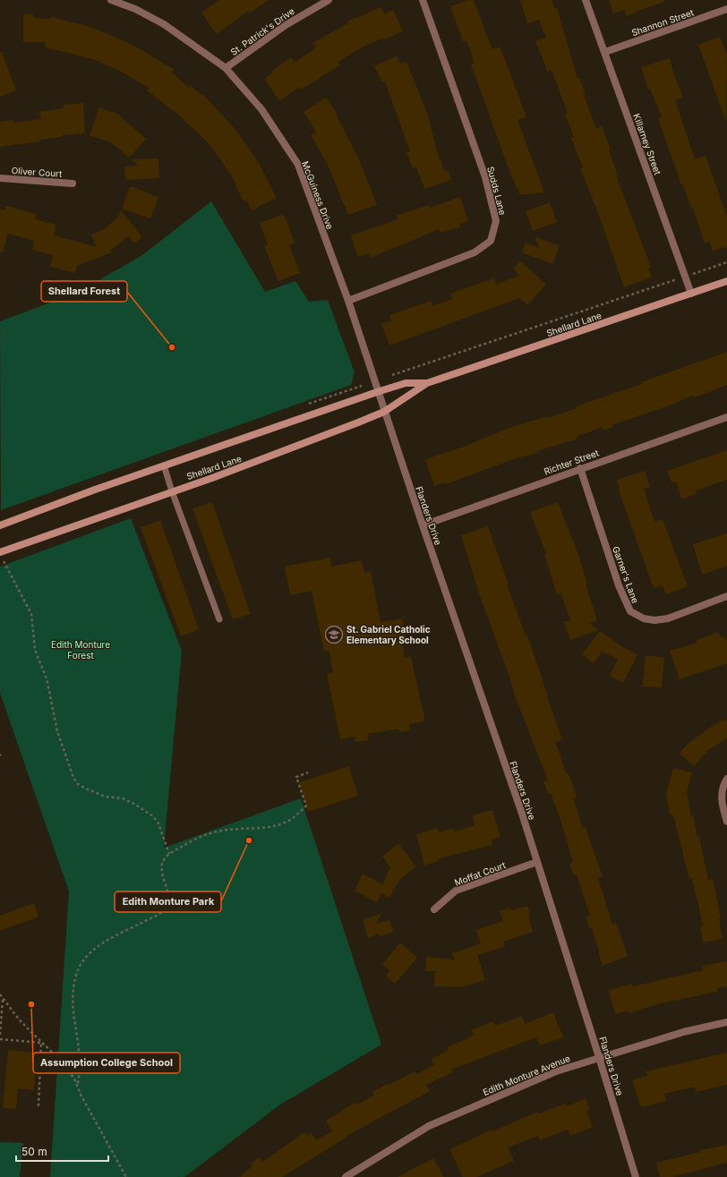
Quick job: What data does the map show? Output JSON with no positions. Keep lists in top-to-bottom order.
{
  "streets": {
    "main road": ["Shellard Lane"],
    "street": [
      "Shannon Street",
      "St. Patrick's Drive",
      "Killarney Street",
      "Oliver Court",
      "Sudds Lane",
      "McGuiness Drive",
      "Richter Street",
      "Flanders Drive",
      "Garner's Lane",
      "Moffat Court",
      "Edith Monture Avenue"
    ]
  },
  "crossings": [
    ["Shannon Street", "Killarney Street"],
    ["St. Patrick's Drive", "McGuiness Drive"],
    ["Killarney Street", "Shellard Lane"],
    ["Sudds Lane", "McGuiness Drive"],
    ["McGuiness Drive", "Shellard Lane"],
    ["McGuiness Drive", "Flanders Drive"],
    ["Shellard Lane", "Flanders Drive"],
    ["Richter Street", "Flanders Drive"],
    ["Richter Street", "Garner's Lane"],
    ["Flanders Drive", "Moffat Court"],
    ["Flanders Drive", "Edith Monture Avenue"]
  ],
  "parks": ["Edith Monture Forest"],
  "places": {
    "other": ["Shellard Forest", "Edith Monture Park", "Assumption College School"],
    "school or university": ["St. Gabriel Catholic Elementary School"]
  },
  "scale_bar": "50 m"
}
